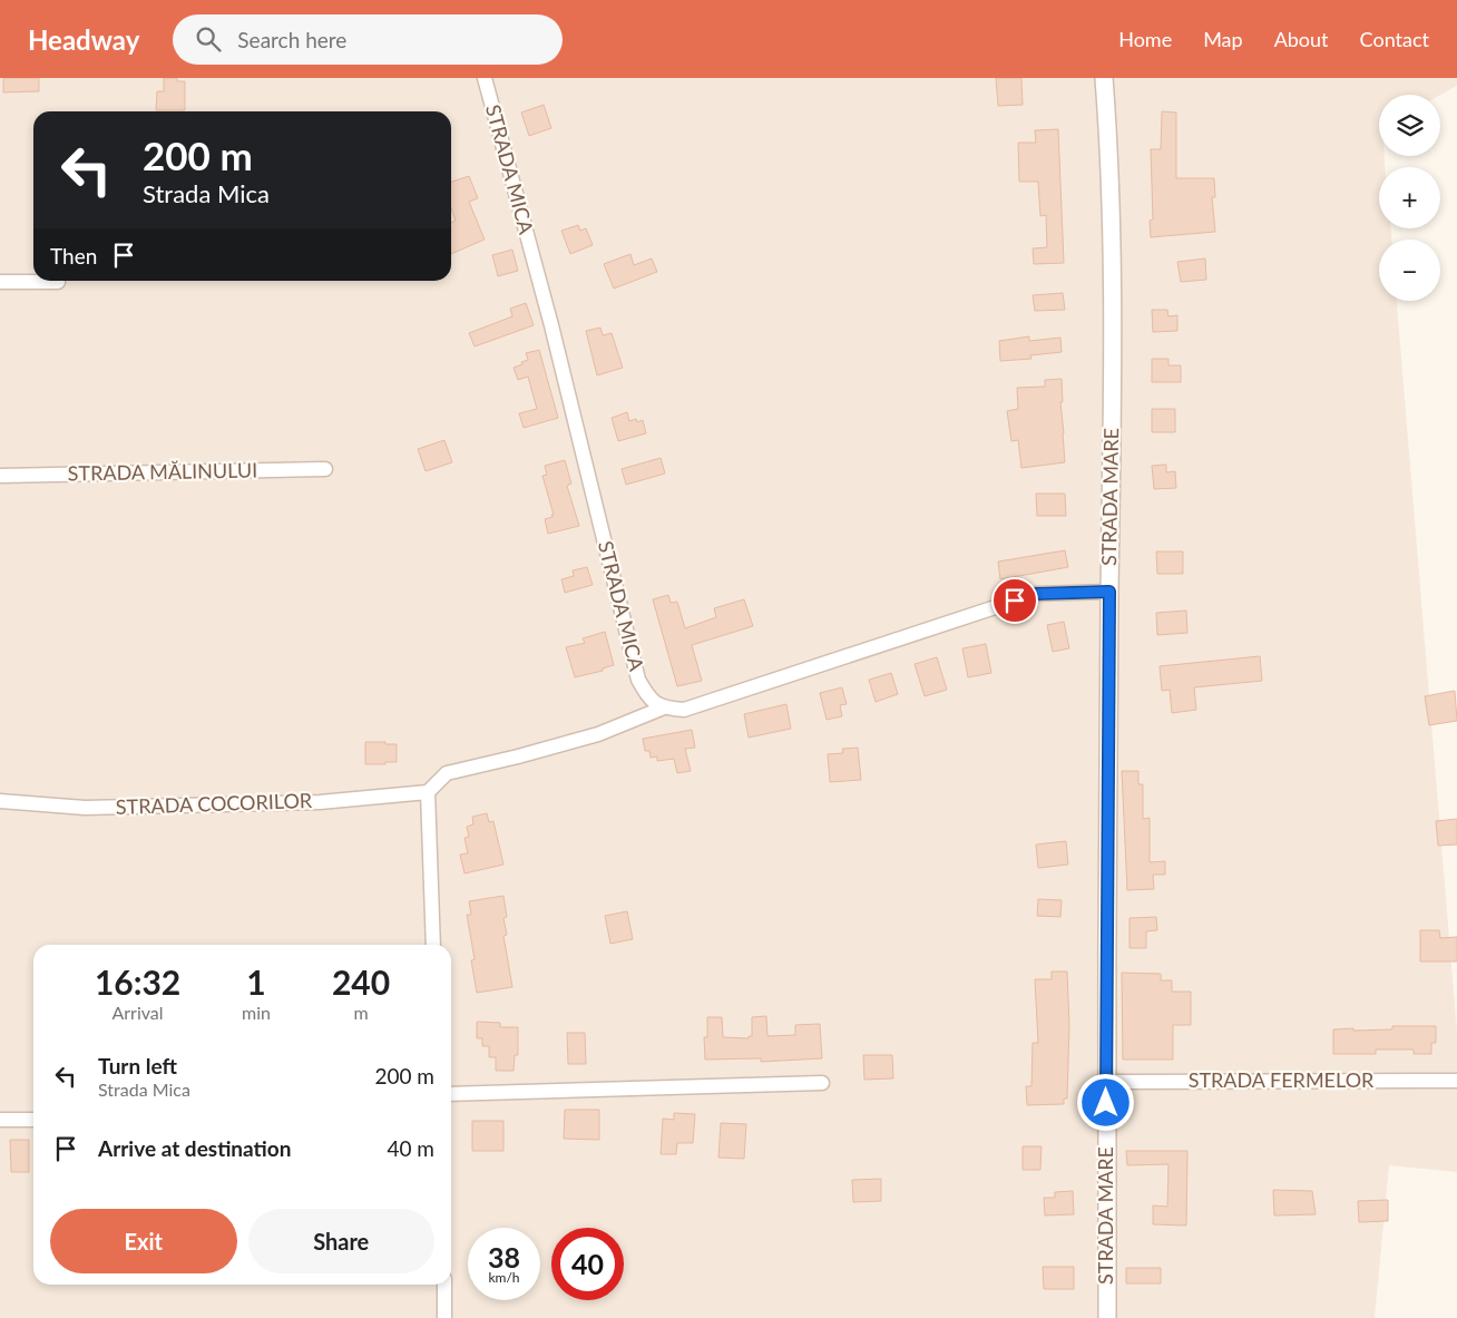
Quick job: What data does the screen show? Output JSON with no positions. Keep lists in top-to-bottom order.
{
  "streets": {
    "street": [
      "STRADA MICA",
      "STRADA MĂLINULUI",
      "STRADA MARE",
      "STRADA COCORILOR",
      "STRADA FERMELOR"
    ]
  },
  "crossings": [
    ["STRADA MARE", "STRADA FERMELOR"]
  ],
  "page": {
    "header": "Headway",
    "search": "Search here",
    "nav": [
      "Home",
      "Map",
      "About",
      "Contact"
    ],
    "map_buttons": ["+", "−"],
    "turn": ["200 m", "Strada Mica"],
    "then": "Then",
    "eta": [
      "16:32",
      "Arrival",
      "1",
      "min",
      "240",
      "m"
    ],
    "list": [
      {
        "name": "Turn left",
        "note": "Strada Mica",
        "value": "200 m"
      },
      {
        "name": "Arrive at destination",
        "value": "40 m"
      }
    ],
    "buttons": ["Exit", "Share"],
    "speed": "38 km/h",
    "limit": "40"
  }
}
